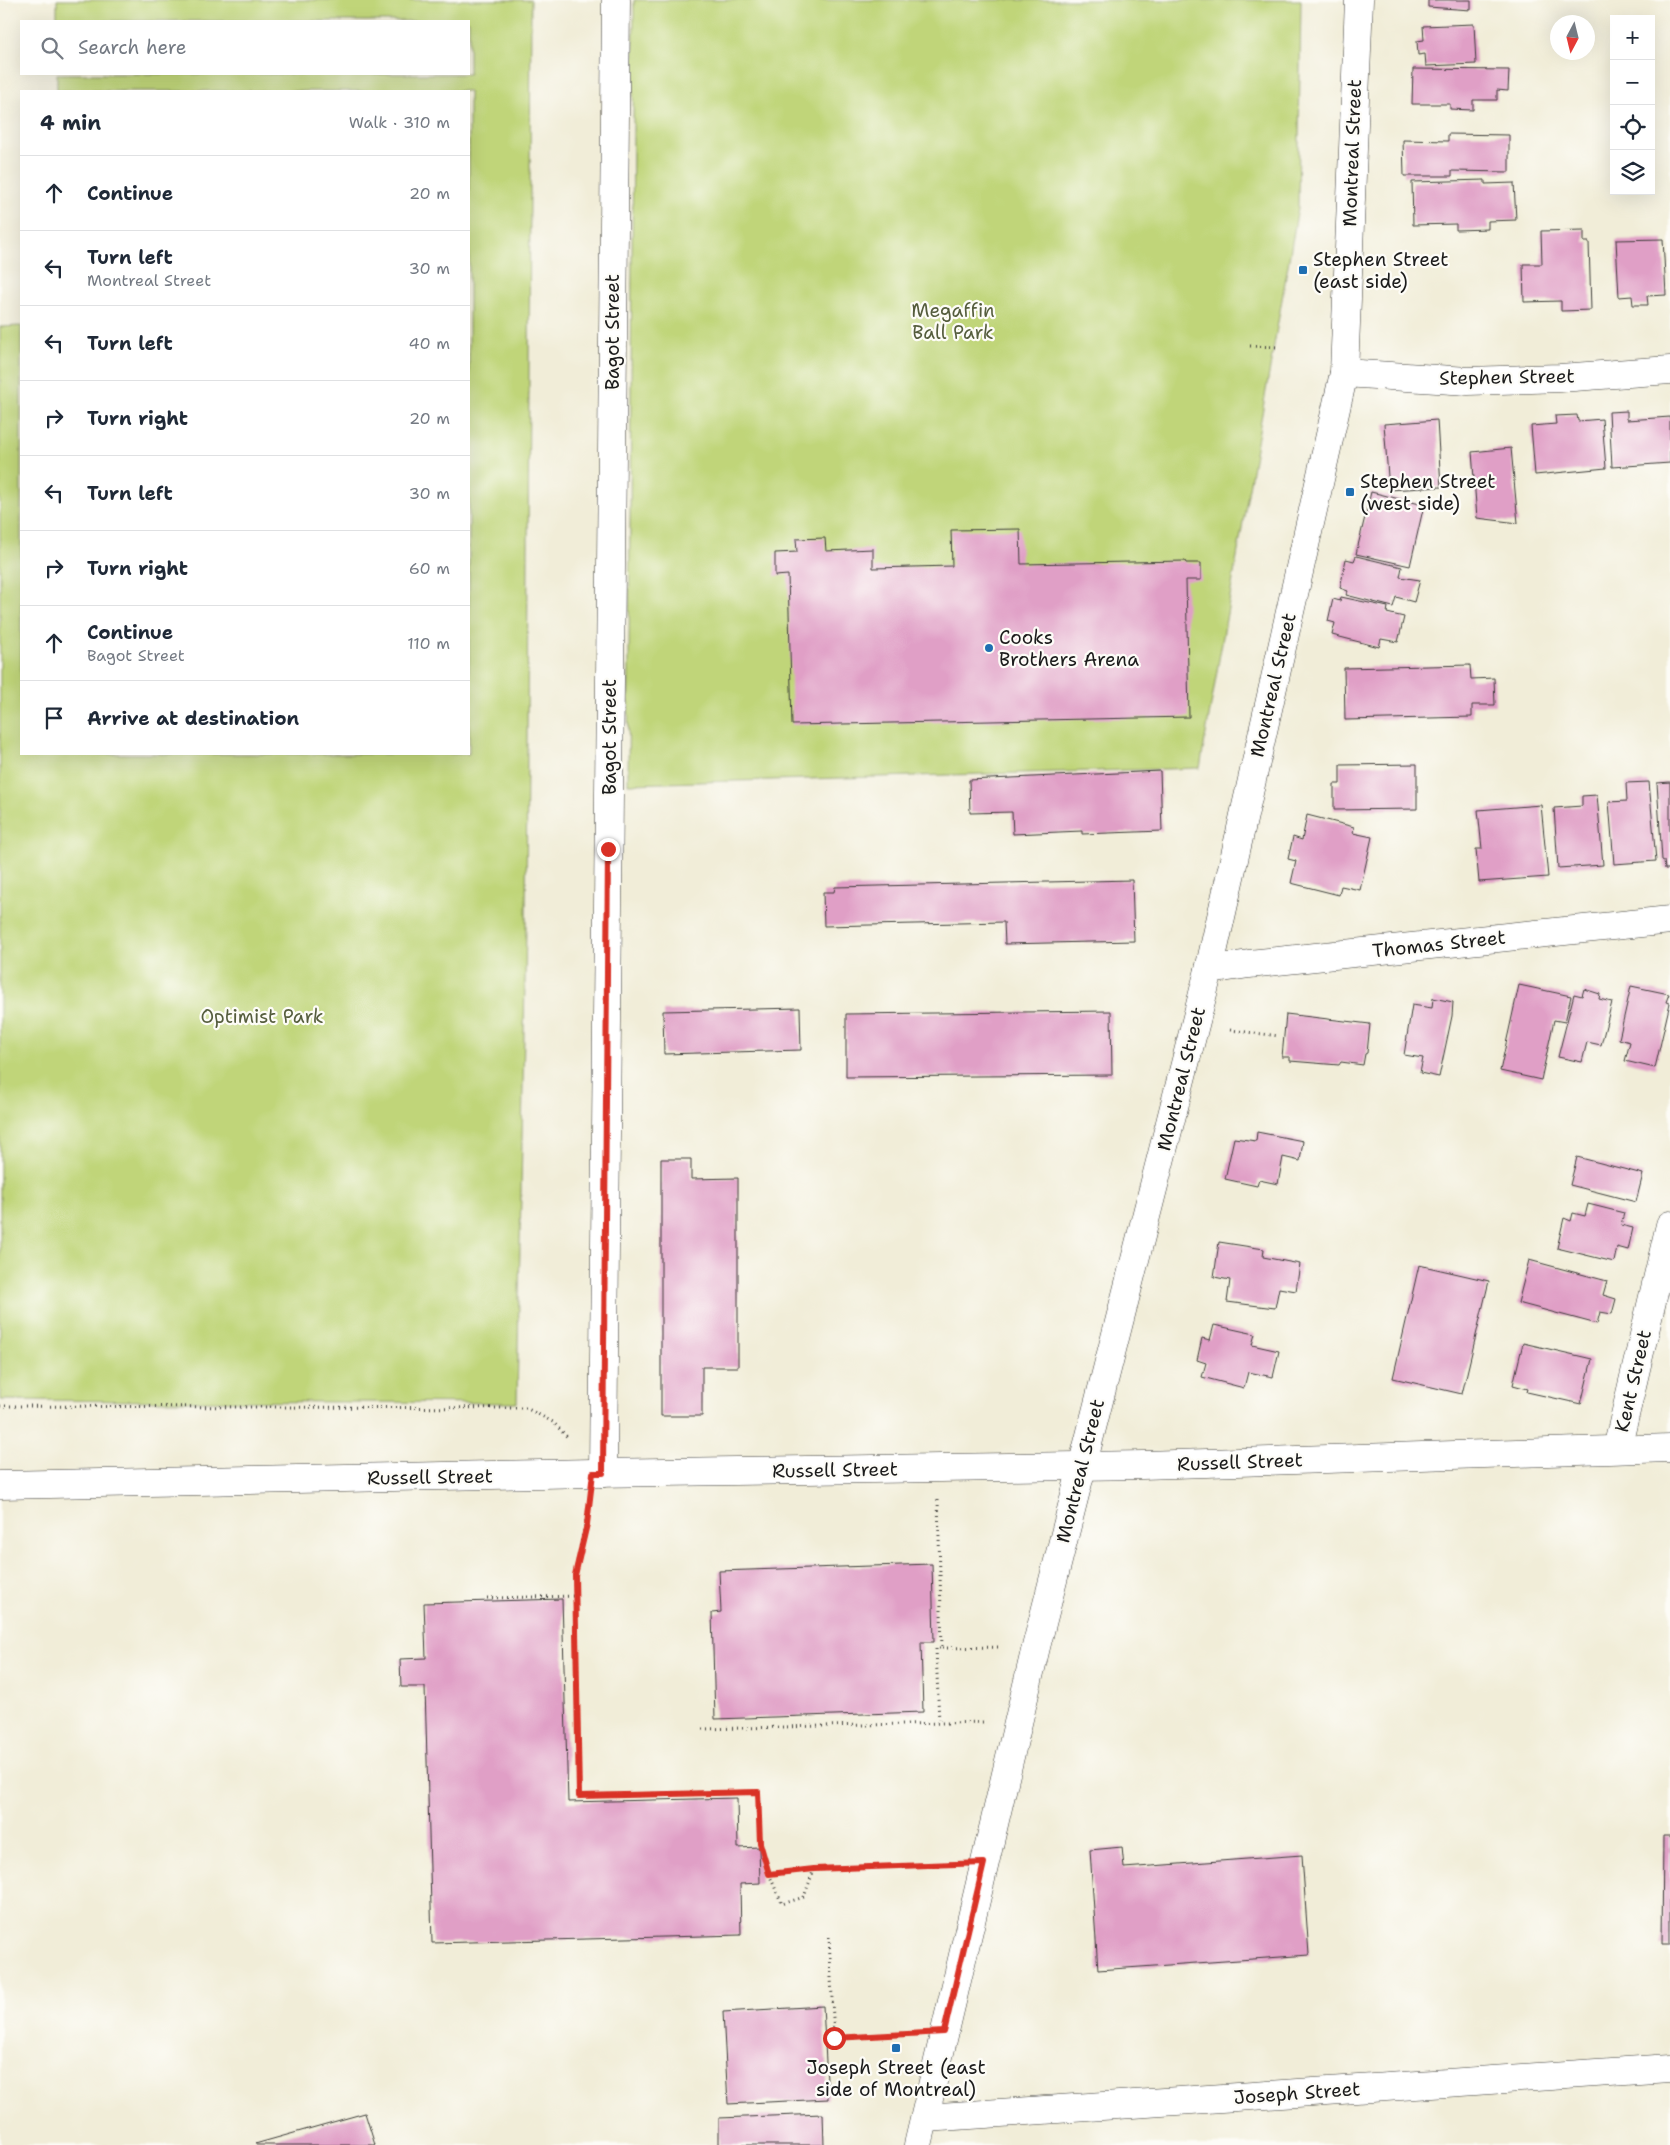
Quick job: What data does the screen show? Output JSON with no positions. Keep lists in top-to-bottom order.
{
  "streets": {
    "street": [
      "Montreal Street",
      "Bagot Street",
      "Stephen Street",
      "Thomas Street",
      "Kent Street",
      "Russell Street",
      "Joseph Street"
    ]
  },
  "crossings": [
    ["Montreal Street", "Stephen Street"],
    ["Montreal Street", "Thomas Street"],
    ["Montreal Street", "Russell Street"],
    ["Montreal Street", "Joseph Street"],
    ["Bagot Street", "Russell Street"],
    ["Kent Street", "Russell Street"]
  ],
  "parks": ["Megaffin Ball Park", "Optimist Park"],
  "places": {
    "transit": ["Stephen Street (east side)", "Stephen Street (west side)", "Joseph Street (east side of Montreal)"],
    "other": ["Cooks Brothers Arena"]
  },
  "north": "bottom",
  "page": {
    "map_buttons": ["+", "−"],
    "search": "Search here",
    "heading": ["4 min", "Walk · 310 m"],
    "list": [
      ["Continue", "20 m"],
      ["Turn left", "Montreal Street", "30 m"],
      ["Turn left", "40 m"],
      ["Turn right", "20 m"],
      ["Turn left", "30 m"],
      ["Turn right", "60 m"],
      ["Continue", "Bagot Street", "110 m"],
      "Arrive at destination"
    ]
  }
}
